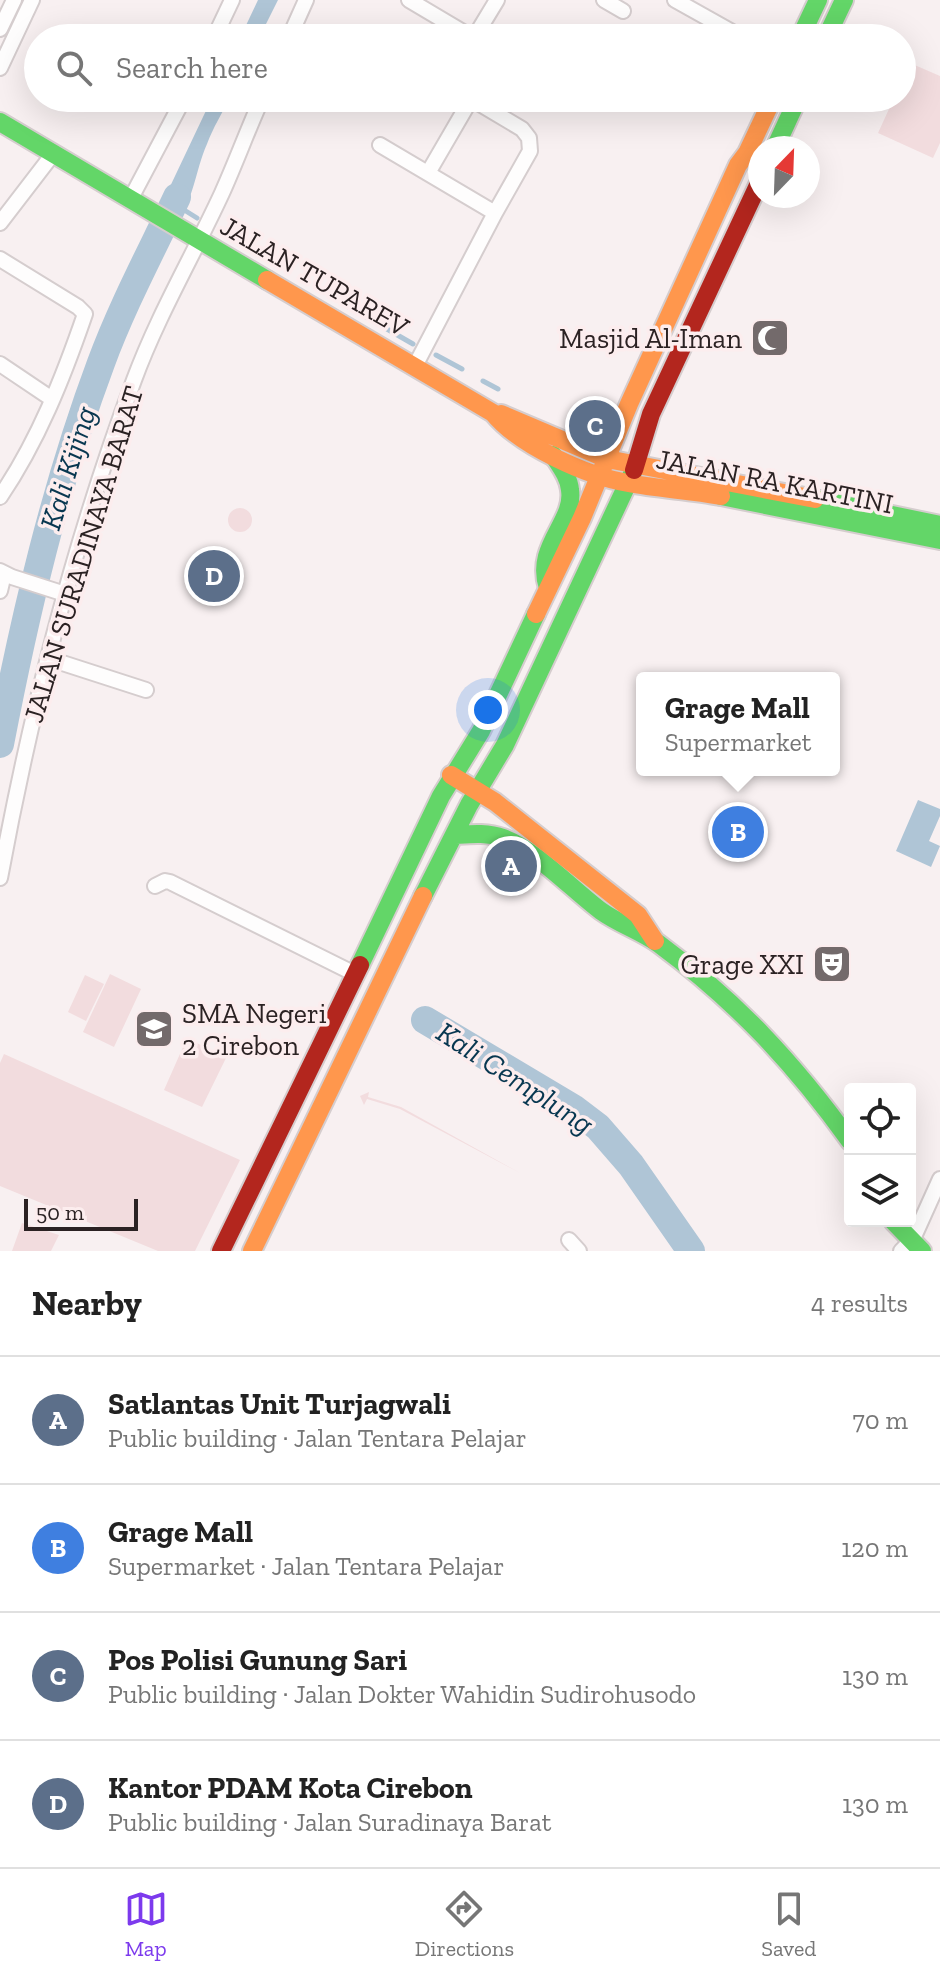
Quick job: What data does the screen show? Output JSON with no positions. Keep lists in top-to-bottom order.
{
  "streets": {
    "main road": ["JALAN TUPAREV", "JALAN RA KARTINI"],
    "street": ["JALAN SURADINAYA BARAT"]
  },
  "crossings": [
    ["JALAN TUPAREV", "JALAN RA KARTINI"],
    ["JALAN TUPAREV", "JALAN SURADINAYA BARAT"]
  ],
  "water": ["Kali Kijing", "Kali Cemplung"],
  "places": {
    "mosque": ["Masjid Al-Iman"],
    "theatre": ["Grage XXI"],
    "school or university": ["SMA Negeri 2 Cirebon"]
  },
  "scale_bar": "50 m",
  "north": "top right",
  "page": {
    "search": "Search here",
    "pins": [
      "C",
      "D",
      "B",
      "A"
    ],
    "popup": ["Grage Mall", "Supermarket"],
    "scale": "50 m",
    "heading": ["Nearby", "4 results"],
    "list": [
      {
        "mark": "A",
        "name": "Satlantas Unit Turjagwali",
        "note": "Public building · Jalan Tentara Pelajar",
        "value": "70 m"
      },
      {
        "mark": "B",
        "name": "Grage Mall",
        "note": "Supermarket · Jalan Tentara Pelajar",
        "value": "120 m"
      },
      {
        "mark": "C",
        "name": "Pos Polisi Gunung Sari",
        "note": "Public building · Jalan Dokter Wahidin Sudirohusodo",
        "value": "130 m"
      },
      {
        "mark": "D",
        "name": "Kantor PDAM Kota Cirebon",
        "note": "Public building · Jalan Suradinaya Barat",
        "value": "130 m"
      }
    ],
    "nav": ["Map", "Directions", "Saved"]
  }
}
